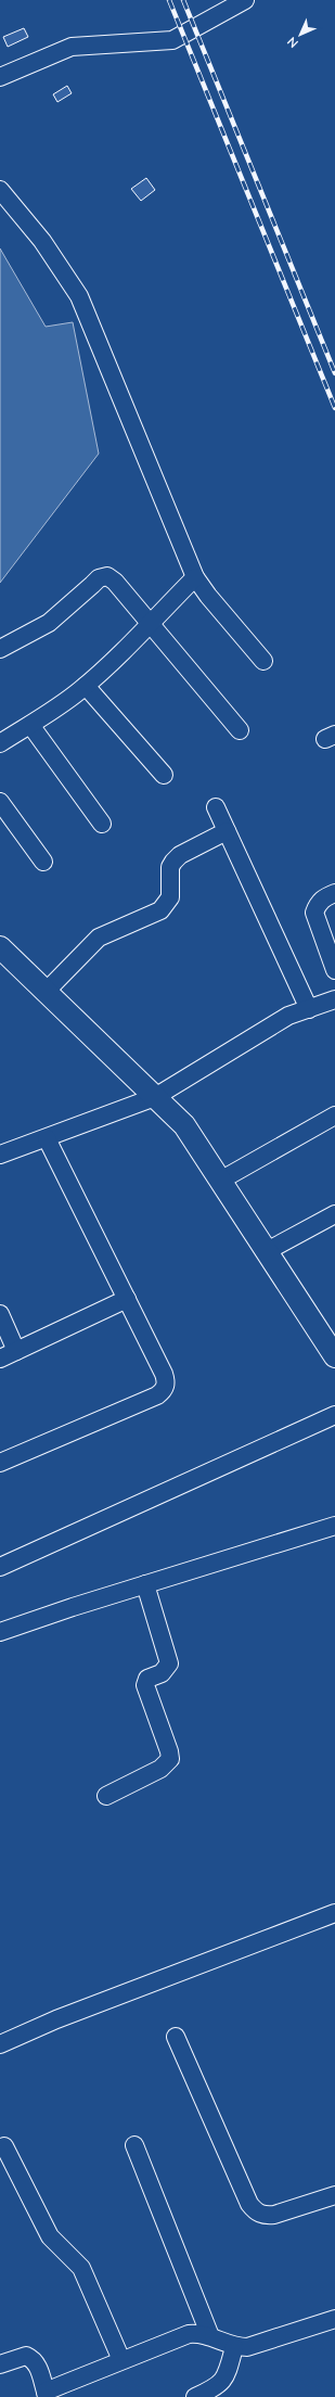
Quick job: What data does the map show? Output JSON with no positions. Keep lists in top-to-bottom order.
{
  "north": "bottom left"
}
